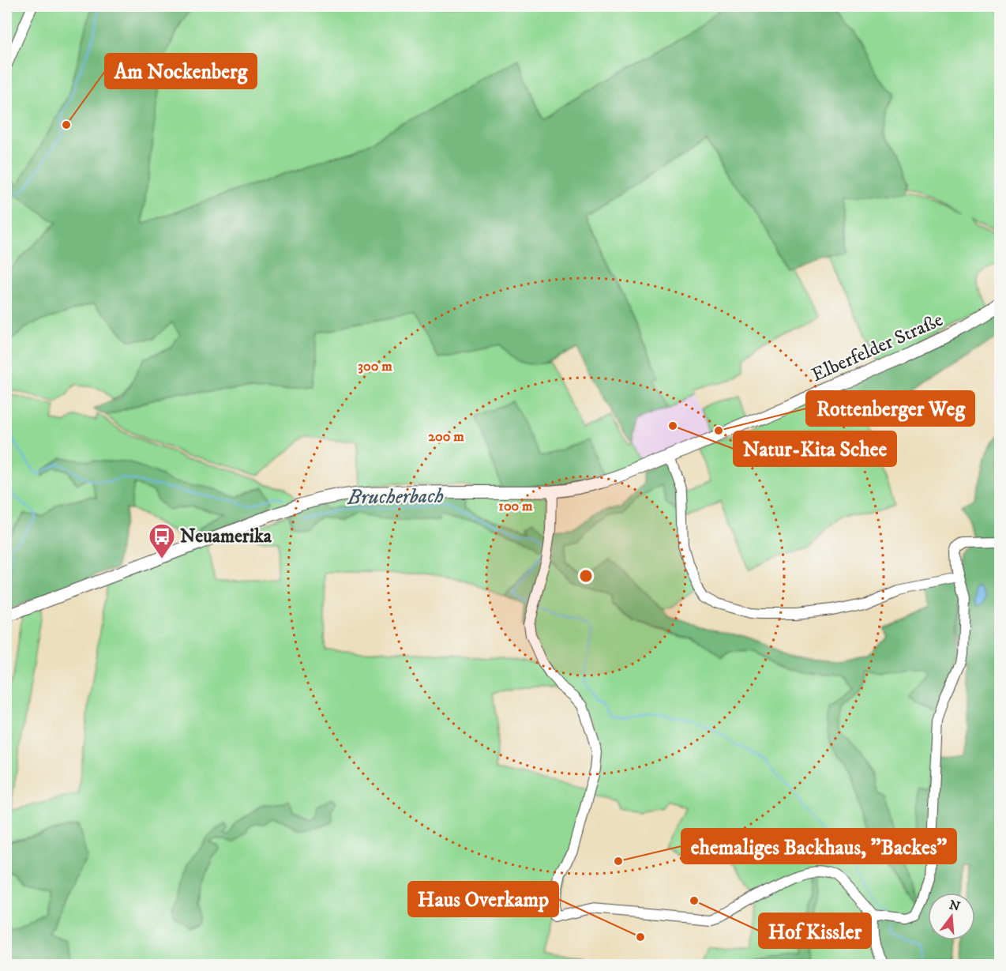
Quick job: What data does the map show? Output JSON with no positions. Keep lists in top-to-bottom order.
{
  "streets": {
    "main road": ["Elberfelder Straße"]
  },
  "water": ["Brucherbach"],
  "places": {
    "other": [
      "Am Nockenberg",
      "Natur-Kita Schee",
      "Rottenberger Weg",
      "ehemaliges Backhaus, \"Backes\"",
      "Hof Kissler",
      "Haus Overkamp"
    ],
    "bus stop": ["Neuamerika"]
  },
  "north": "top",
  "rings": ["300 m", "200 m", "100 m"]
}
